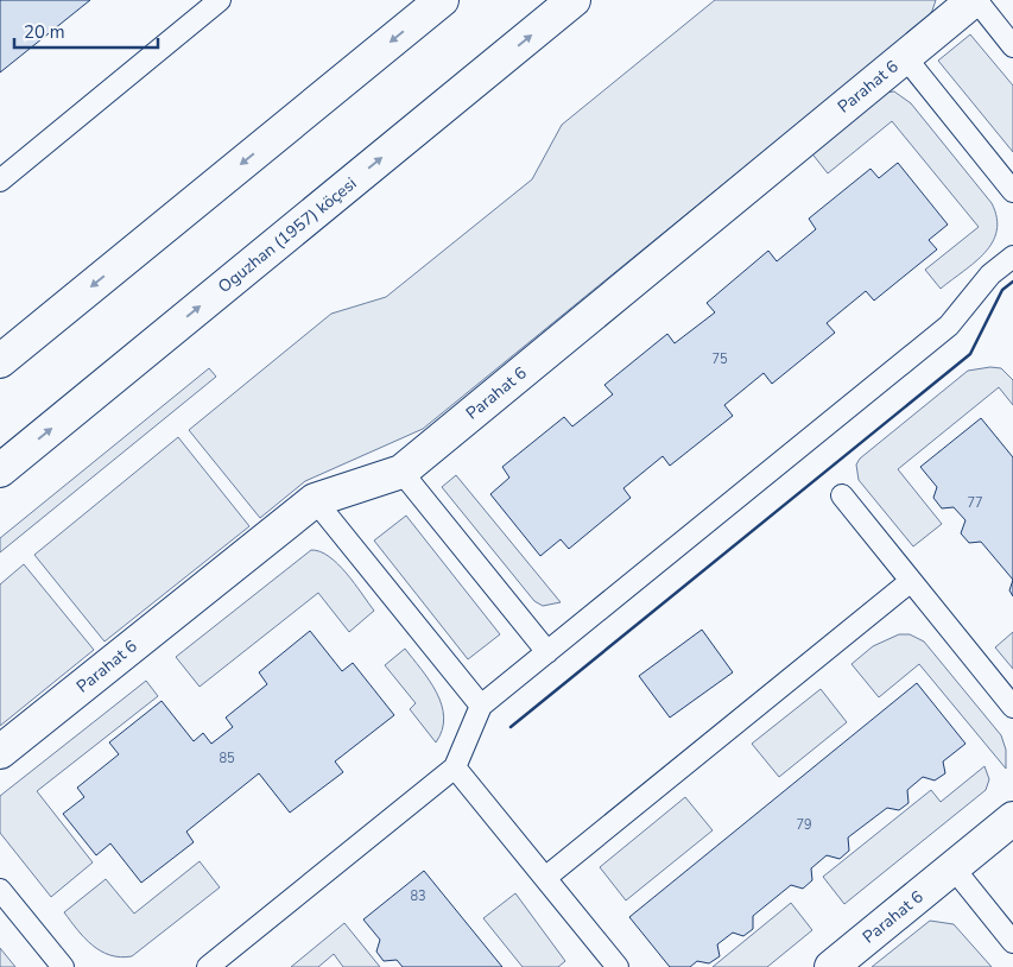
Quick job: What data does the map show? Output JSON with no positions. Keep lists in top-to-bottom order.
{
  "streets": {
    "street": ["Parahat 6", "Oguzhan (1957) köçesi"]
  },
  "house_numbers": [
    "75",
    "77",
    "85",
    "79",
    "83"
  ],
  "scale_bar": "20 m"
}
